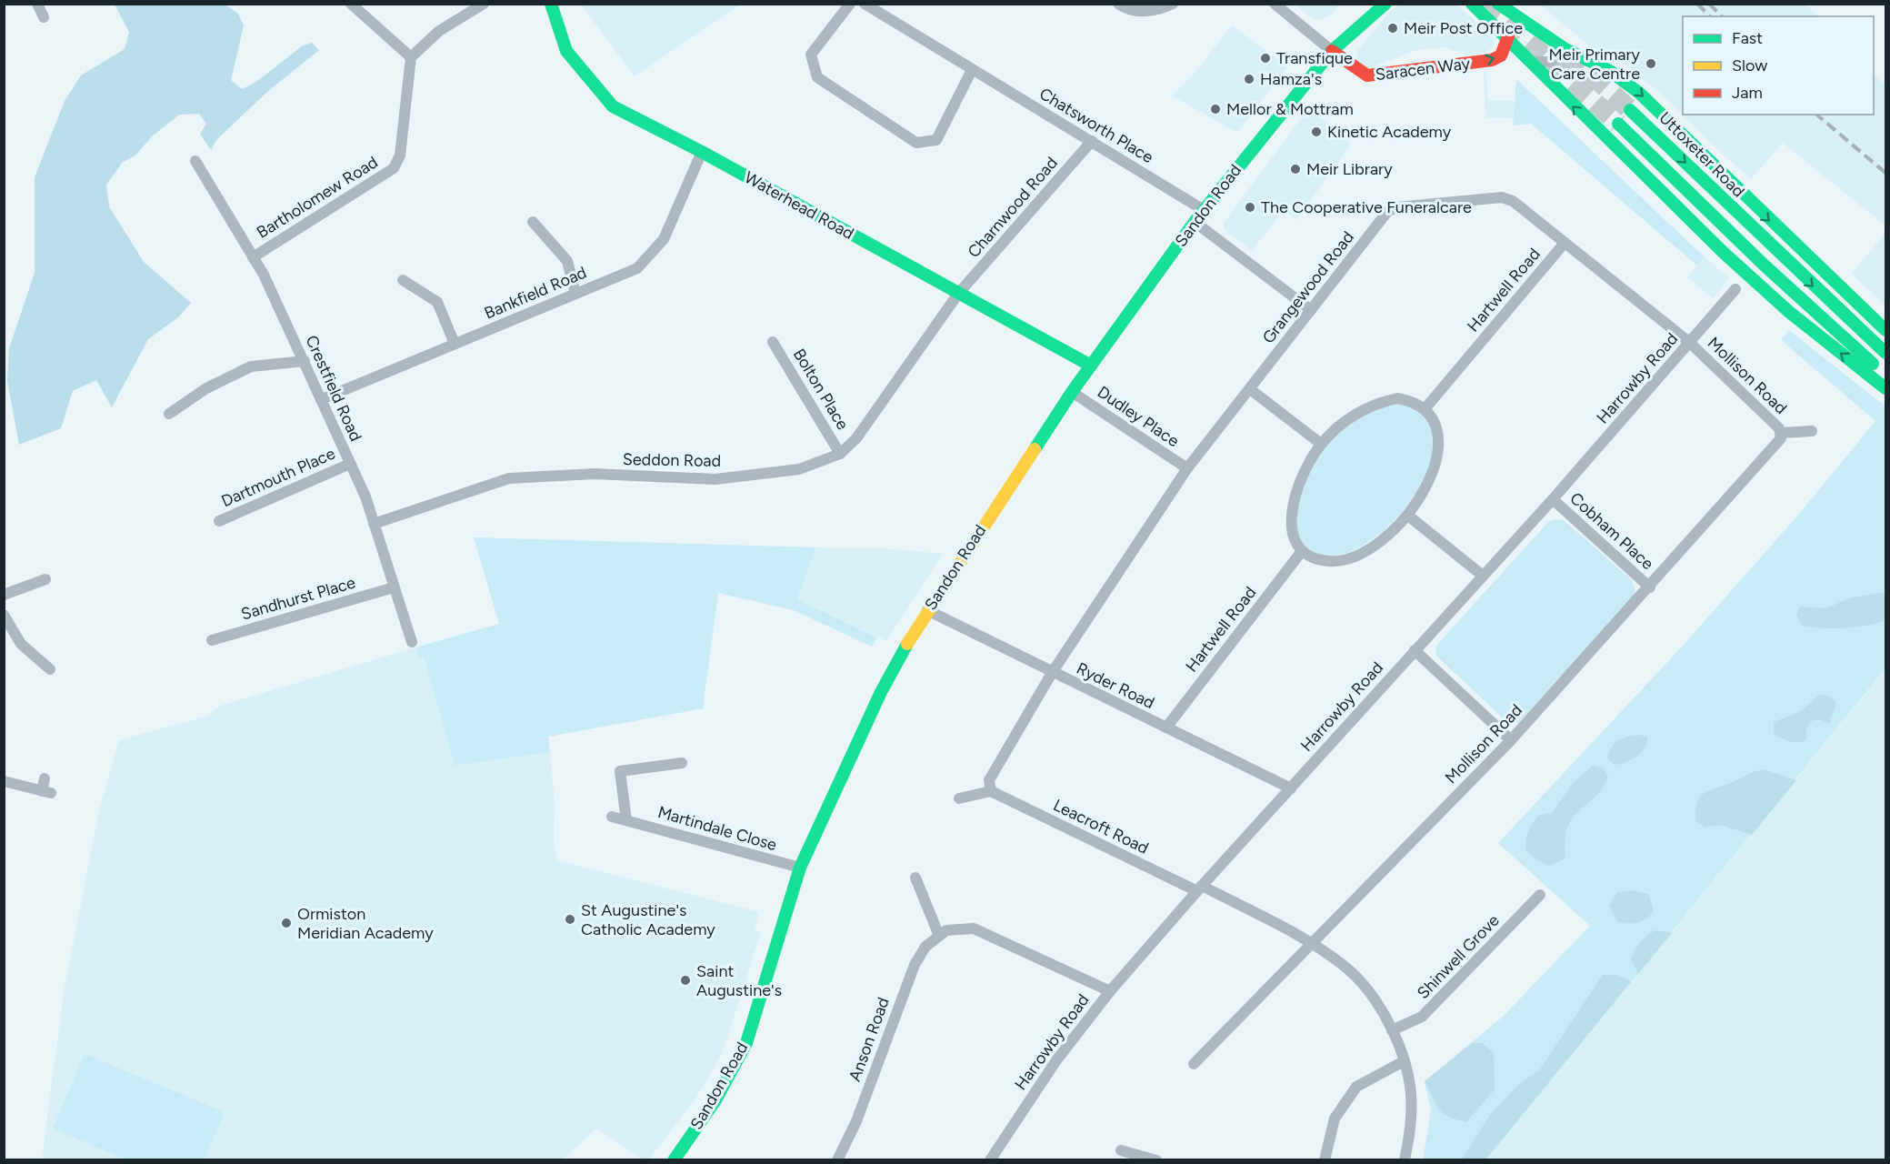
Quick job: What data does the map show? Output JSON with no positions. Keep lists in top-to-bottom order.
{
  "streets": {
    "main road": [
      "Saracen Way",
      "Uttoxeter Road",
      "Waterhead Road",
      "Sandon Road"
    ],
    "street": [
      "Chatsworth Place",
      "Bartholomew Road",
      "Charnwood Road",
      "Grangewood Road",
      "Hartwell Road",
      "Bankfield Road",
      "Mollison Road",
      "Harrowby Road",
      "Crestfield Road",
      "Bolton Place",
      "Dudley Place",
      "Seddon Road",
      "Dartmouth Place",
      "Cobham Place",
      "Sandhurst Place",
      "Ryder Road",
      "Leacroft Road",
      "Martindale Close",
      "Shinwell Grove",
      "Anson Road"
    ]
  },
  "crossings": [
    ["Saracen Way", "Sandon Road"],
    ["Chatsworth Place", "Sandon Road"],
    ["Chatsworth Place", "Charnwood Road"],
    ["Bartholomew Road", "Crestfield Road"],
    ["Waterhead Road", "Sandon Road"],
    ["Waterhead Road", "Charnwood Road"],
    ["Waterhead Road", "Bankfield Road"],
    ["Waterhead Road", "Seddon Road"],
    ["Sandon Road", "Dudley Place"],
    ["Sandon Road", "Ryder Road"],
    ["Sandon Road", "Martindale Close"],
    ["Charnwood Road", "Seddon Road"],
    ["Grangewood Road", "Hartwell Road"],
    ["Grangewood Road", "Mollison Road"],
    ["Grangewood Road", "Harrowby Road"],
    ["Grangewood Road", "Dudley Place"],
    ["Grangewood Road", "Ryder Road"],
    ["Hartwell Road", "Ryder Road"],
    ["Bankfield Road", "Crestfield Road"],
    ["Mollison Road", "Harrowby Road"],
    ["Mollison Road", "Cobham Place"],
    ["Mollison Road", "Leacroft Road"],
    ["Harrowby Road", "Cobham Place"],
    ["Harrowby Road", "Ryder Road"],
    ["Harrowby Road", "Leacroft Road"],
    ["Crestfield Road", "Seddon Road"],
    ["Crestfield Road", "Dartmouth Place"],
    ["Crestfield Road", "Sandhurst Place"],
    ["Bolton Place", "Seddon Road"],
    ["Leacroft Road", "Shinwell Grove"]
  ],
  "one_way": ["Saracen Way"],
  "places": [
    "Meir Post Office",
    "Transfique",
    "Meir Primary Care Centre",
    "Hamza's",
    "Mellor & Mottram",
    "Kinetic Academy",
    "Meir Library",
    "The Cooperative Funeralcare",
    "St Augustine's Catholic Academy",
    "Ormiston Meridian Academy",
    "Saint Augustine's"
  ],
  "legend": ["Fast", "Slow", "Jam"]
}
